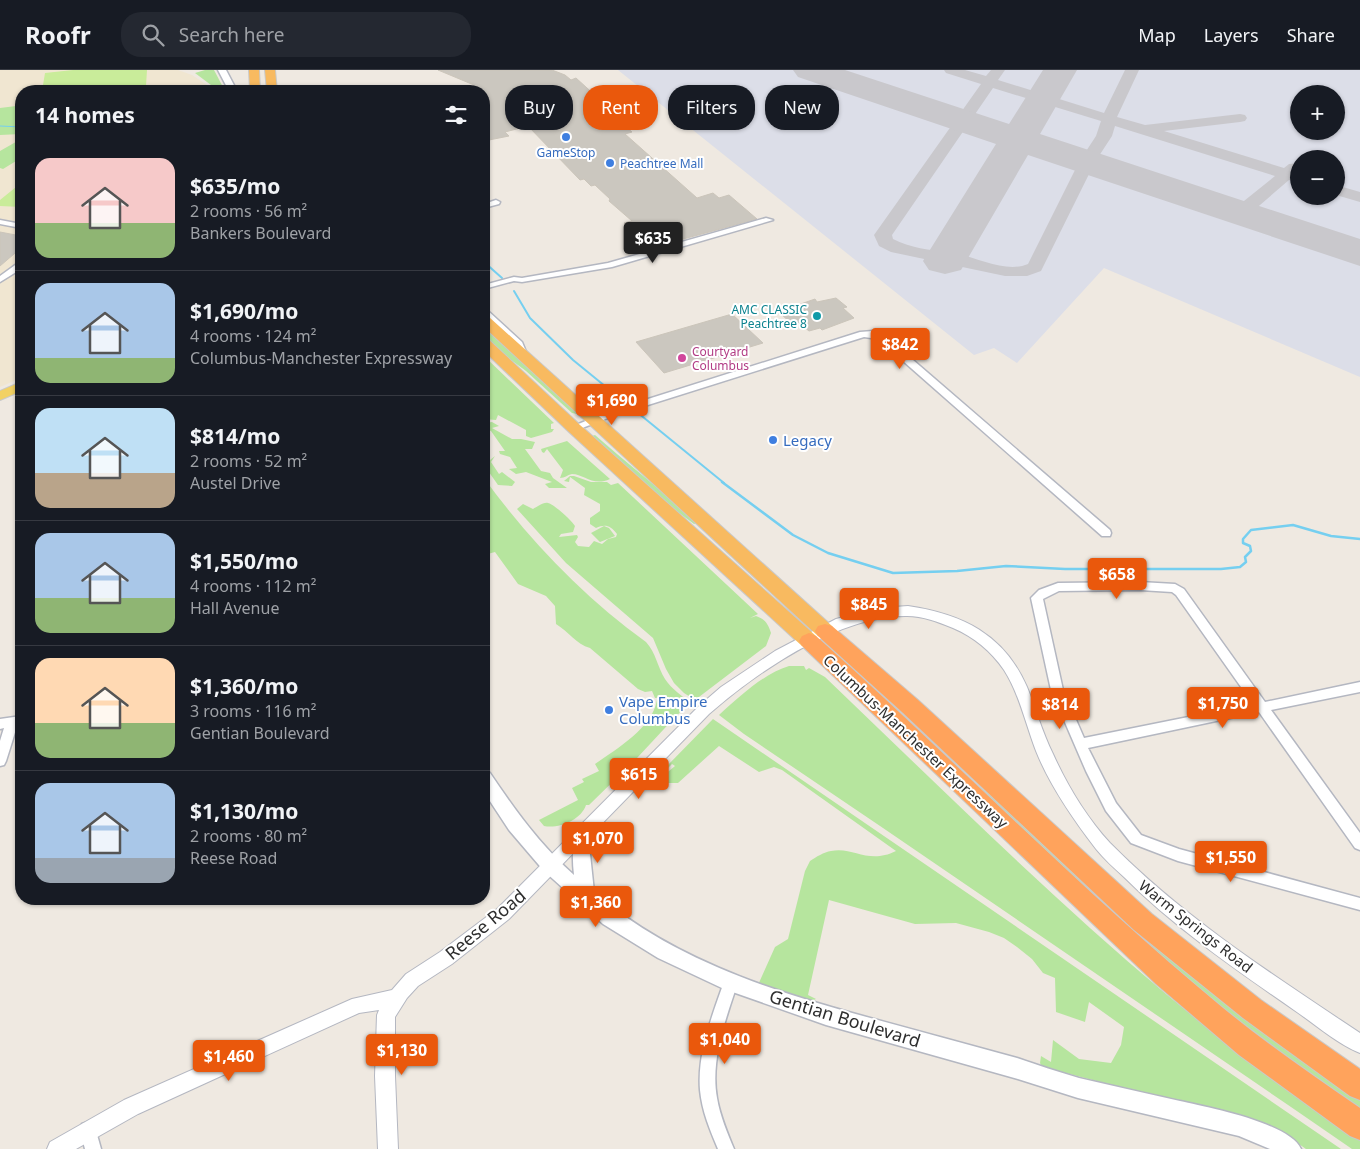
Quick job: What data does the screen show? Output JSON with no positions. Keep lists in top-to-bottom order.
{
  "streets": {
    "highway": ["Columbus-Manchester Expressway"],
    "main road": ["Gentian Boulevard"],
    "street": ["Reese Road", "Warm Springs Road"]
  },
  "crossings": [
    ["Columbus-Manchester Expressway", "Reese Road"],
    ["Columbus-Manchester Expressway", "Warm Springs Road"],
    ["Reese Road", "Warm Springs Road"],
    ["Reese Road", "Gentian Boulevard"]
  ],
  "places": [
    "GameStop",
    "Peachtree Mall",
    "AMC CLASSIC Peachtree 8",
    "Courtyard Columbus",
    "Legacy",
    "Vape Empire Columbus"
  ],
  "page": {
    "header": "Roofr",
    "search": "Search here",
    "nav": ["Map", "Layers", "Share"],
    "map_buttons": ["+", "−"],
    "chip": [
      "Buy",
      "Rent",
      "Filters",
      "New"
    ],
    "heading": "14 homes",
    "list": [
      {
        "name": "$635/mo",
        "note": "2 rooms · 56 m² · Bankers Boulevard"
      },
      {
        "name": "$1,690/mo",
        "note": "4 rooms · 124 m² · Columbus-Manchester Expressway"
      },
      {
        "name": "$814/mo",
        "note": "2 rooms · 52 m² · Austel Drive"
      },
      {
        "name": "$1,550/mo",
        "note": "4 rooms · 112 m² · Hall Avenue"
      },
      {
        "name": "$1,360/mo",
        "note": "3 rooms · 116 m² · Gentian Boulevard"
      },
      {
        "name": "$1,130/mo",
        "note": "2 rooms · 80 m² · Reese Road"
      }
    ],
    "price": [
      "$635",
      "$842",
      "$1,690",
      "$658",
      "$845",
      "$1,750",
      "$814",
      "$615",
      "$1,070",
      "$1,550",
      "$1,360",
      "$1,040",
      "$1,130",
      "$1,460"
    ]
  }
}
